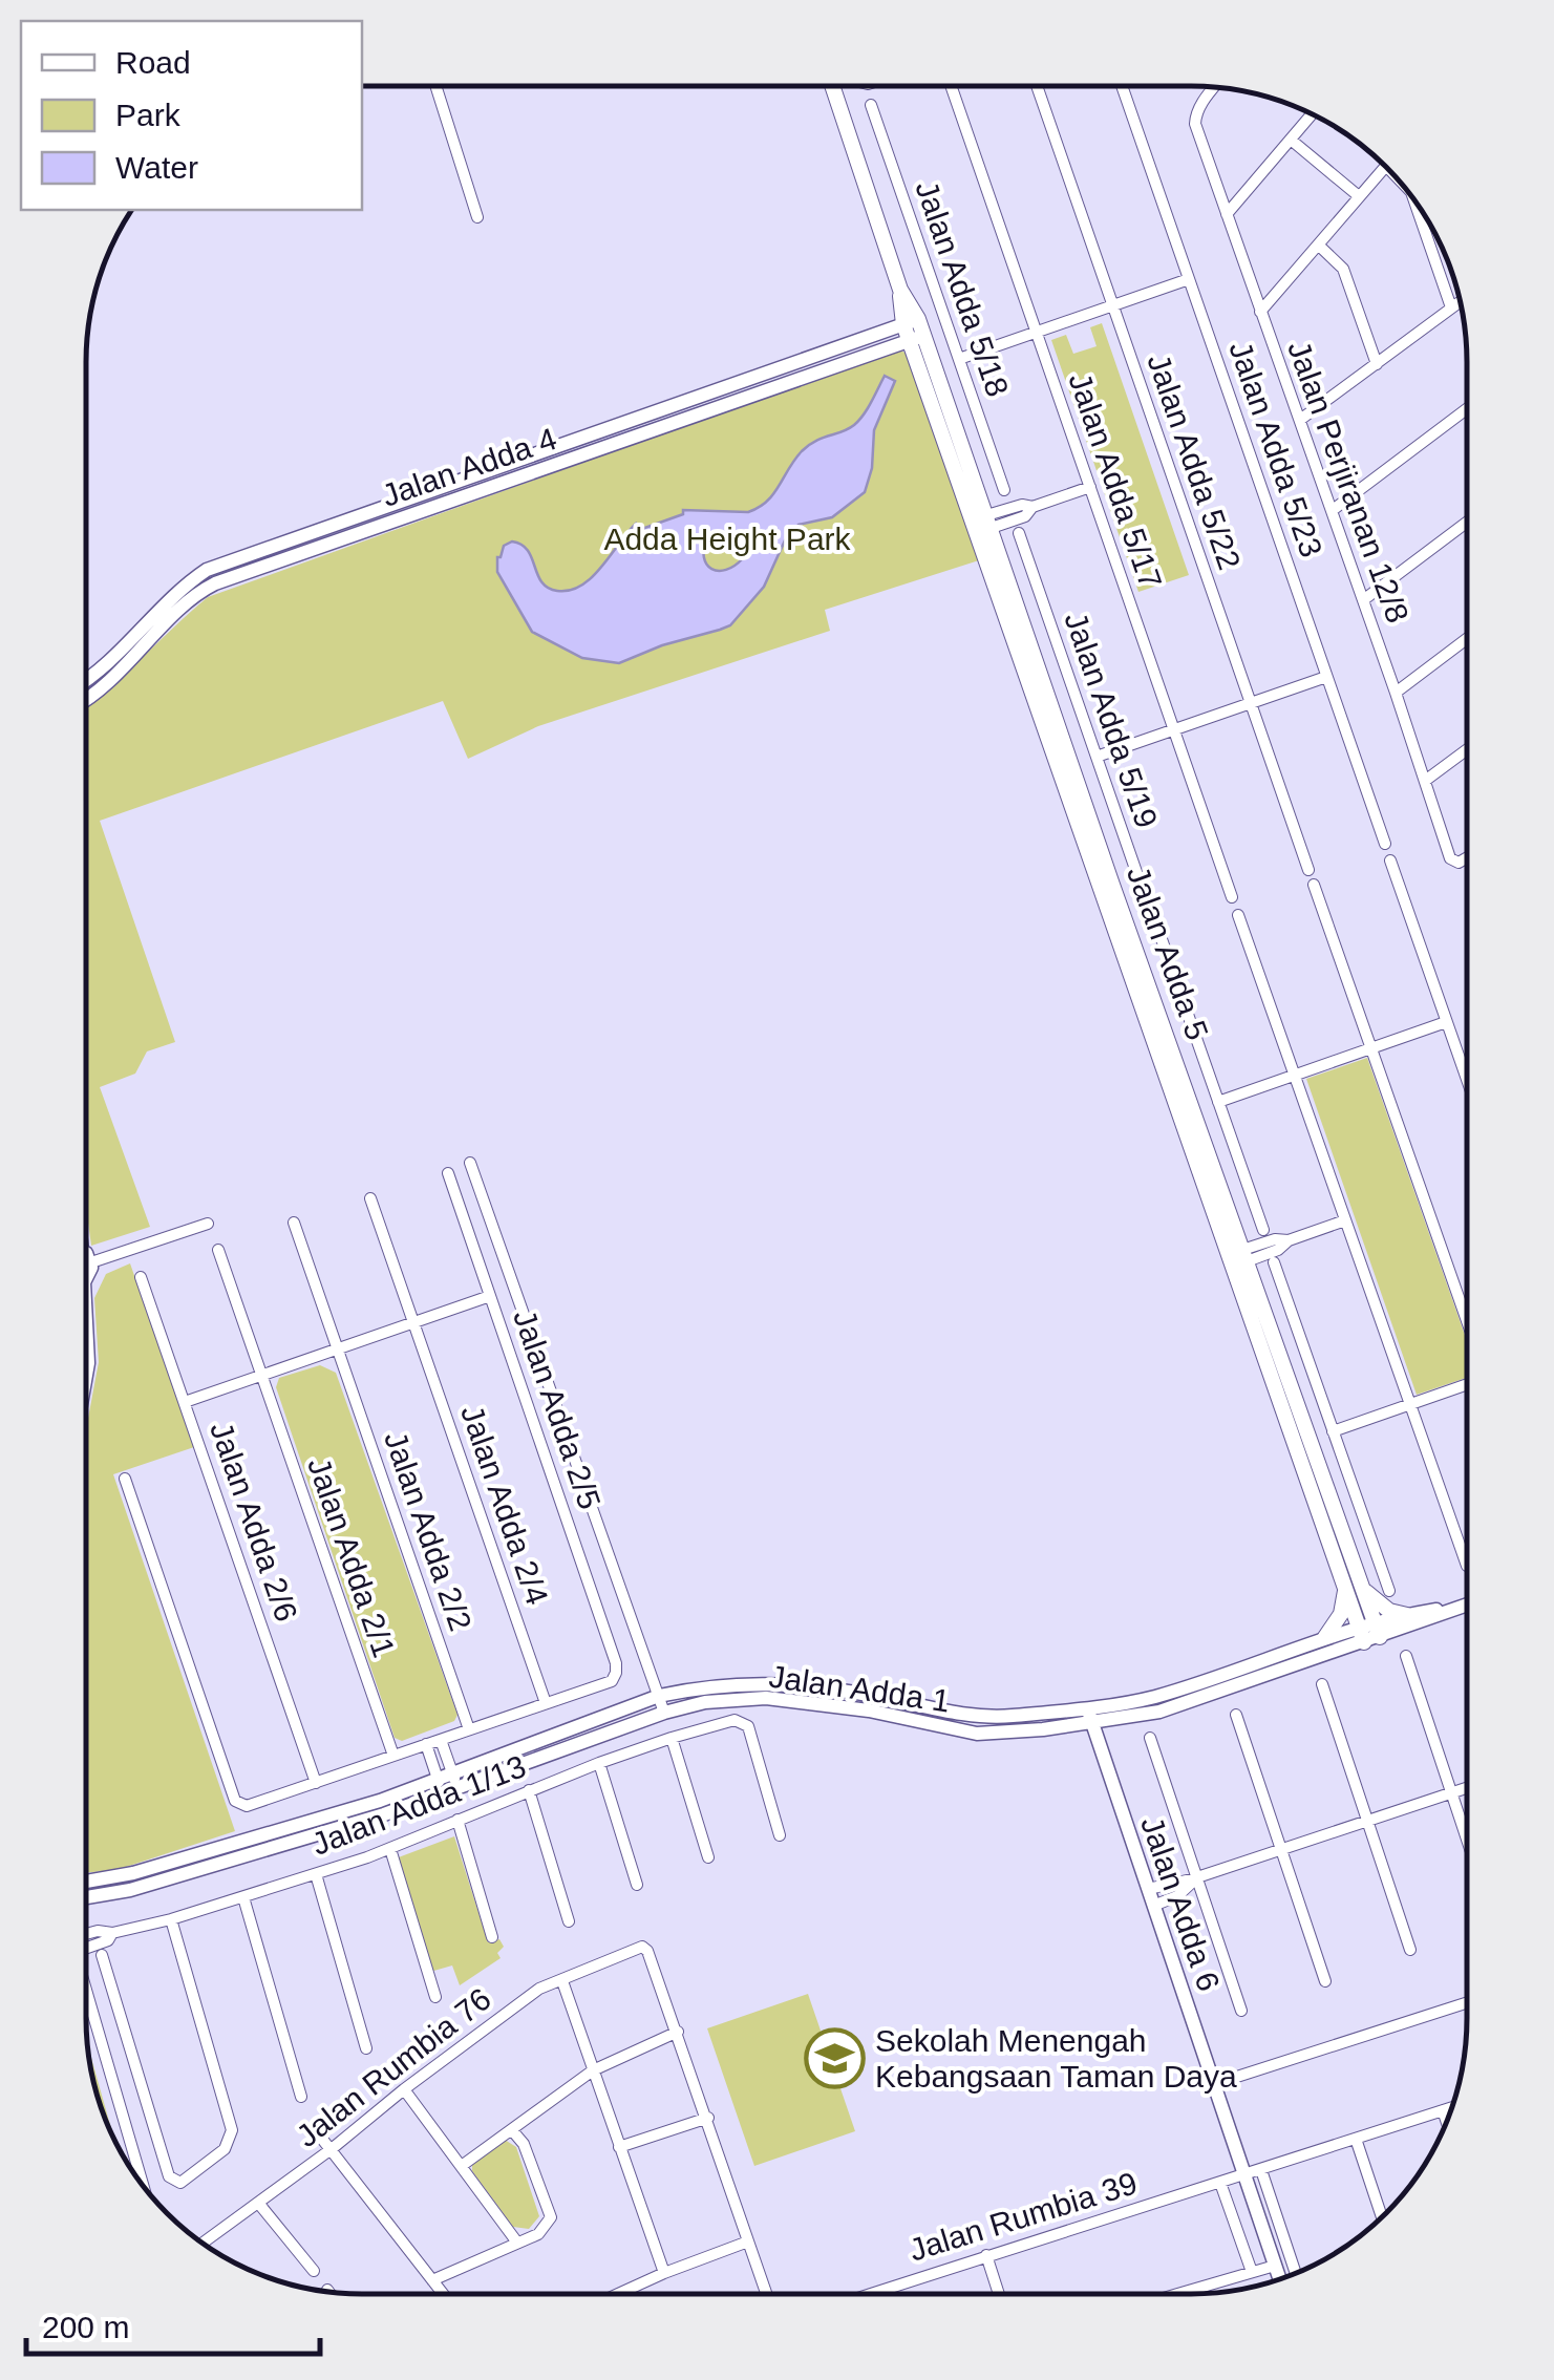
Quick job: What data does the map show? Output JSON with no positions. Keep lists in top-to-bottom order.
{
  "streets": {
    "main road": ["Jalan Adda 5"],
    "street": [
      "Jalan Adda 5/18",
      "Jalan Adda 5/23",
      "Jalan Adda 5/22",
      "Jalan Adda 4",
      "Jalan Adda 5/17",
      "Jalan Perjiranan 12/8",
      "Jalan Adda 5/19",
      "Jalan Adda 2/5",
      "Jalan Adda 2/4",
      "Jalan Adda 2/6",
      "Jalan Adda 2/2",
      "Jalan Adda 2/1",
      "Jalan Adda 1",
      "Jalan Adda 1/13",
      "Jalan Adda 6",
      "Jalan Rumbia 76",
      "Jalan Rumbia 39"
    ]
  },
  "crossings": [
    ["Jalan Adda 4", "Jalan Adda 5"],
    ["Jalan Adda 5", "Jalan Adda 1"],
    ["Jalan Adda 2/5", "Jalan Adda 2/4"],
    ["Jalan Adda 1", "Jalan Adda 6"],
    ["Jalan Adda 6", "Jalan Rumbia 39"]
  ],
  "parks": ["Adda Height Park"],
  "places": {
    "school or university": ["Sekolah Menengah Kebangsaan Taman Daya"]
  },
  "legend": ["Road", "Park", "Water"],
  "scale_bar": "200 m"
}
